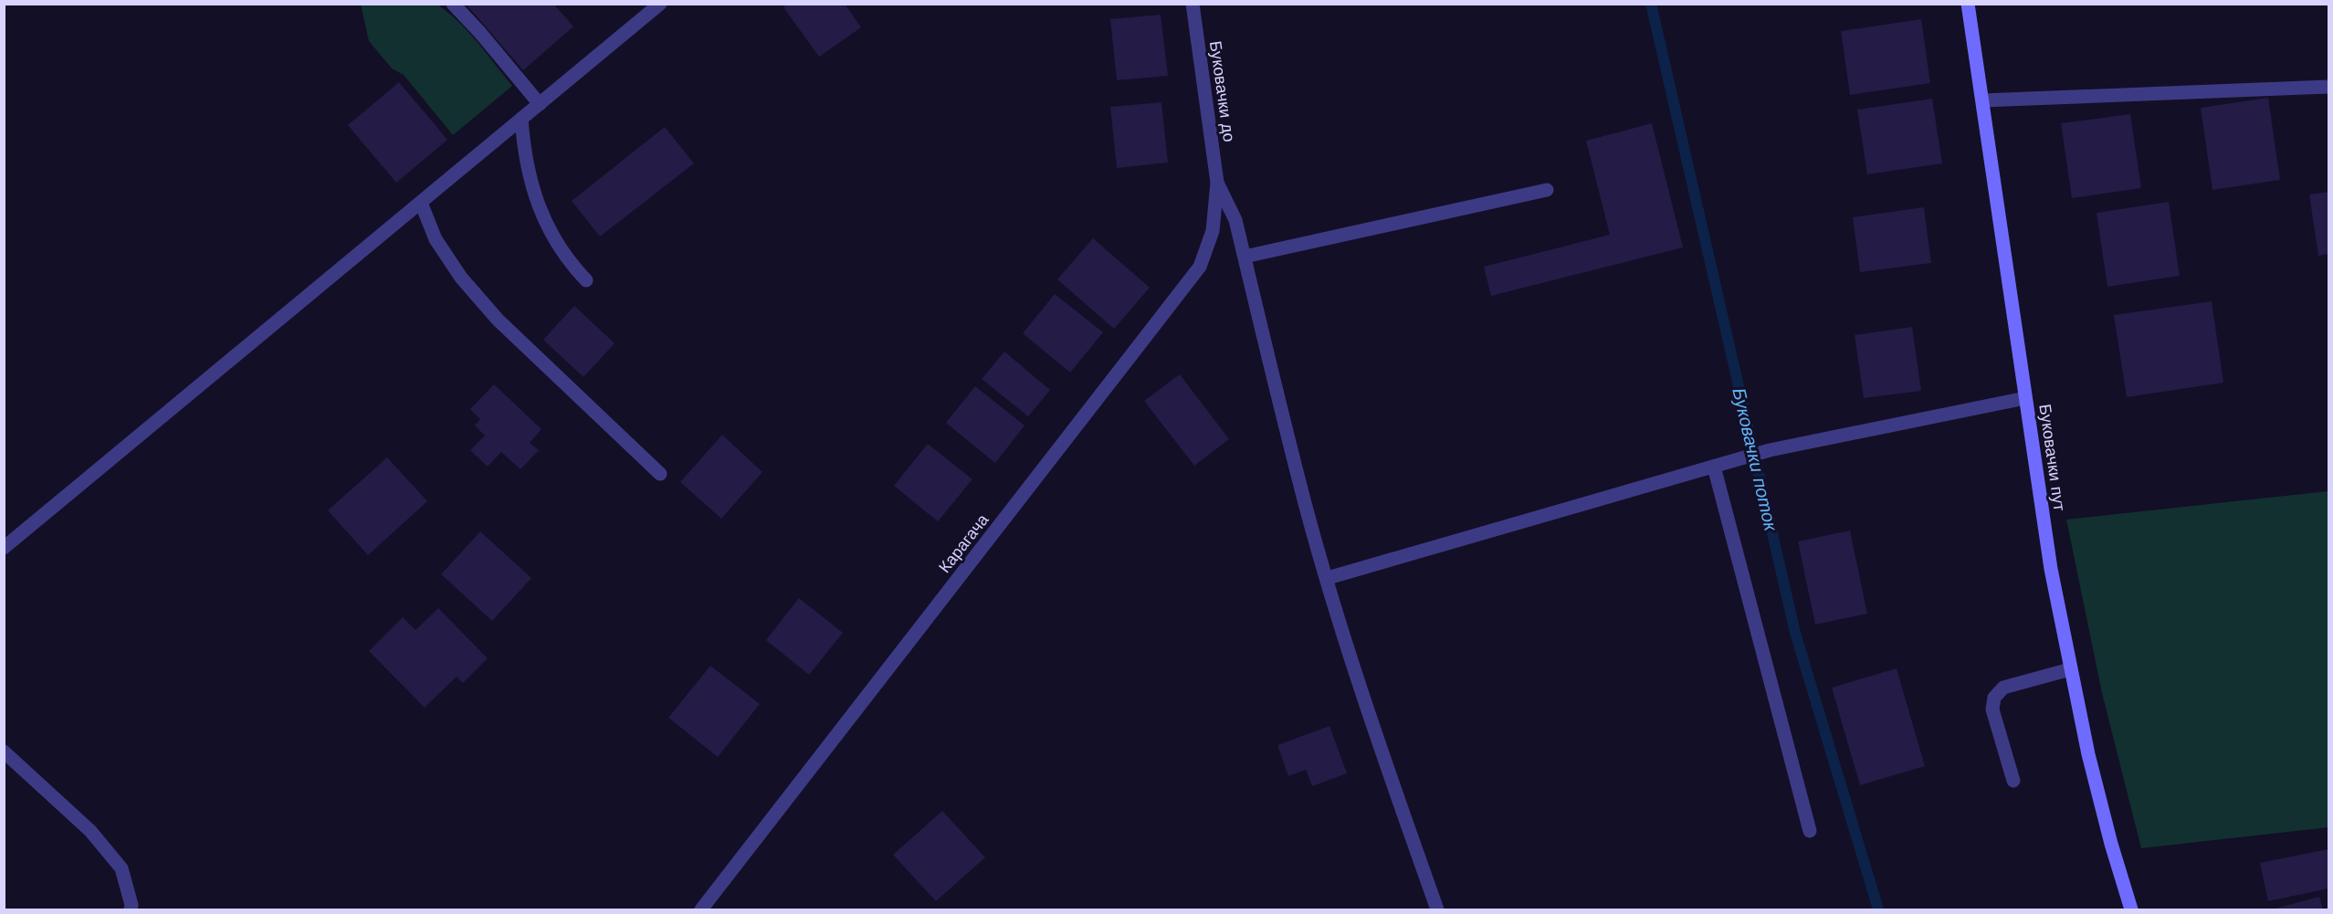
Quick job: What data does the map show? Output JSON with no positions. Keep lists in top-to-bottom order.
{
  "streets": {
    "street": ["Буковачки до", "Буковачки пут", "Карагача"]
  },
  "crossings": [
    ["Буковачки до", "Карагача"]
  ],
  "water": ["Буковачки поток"]
}
